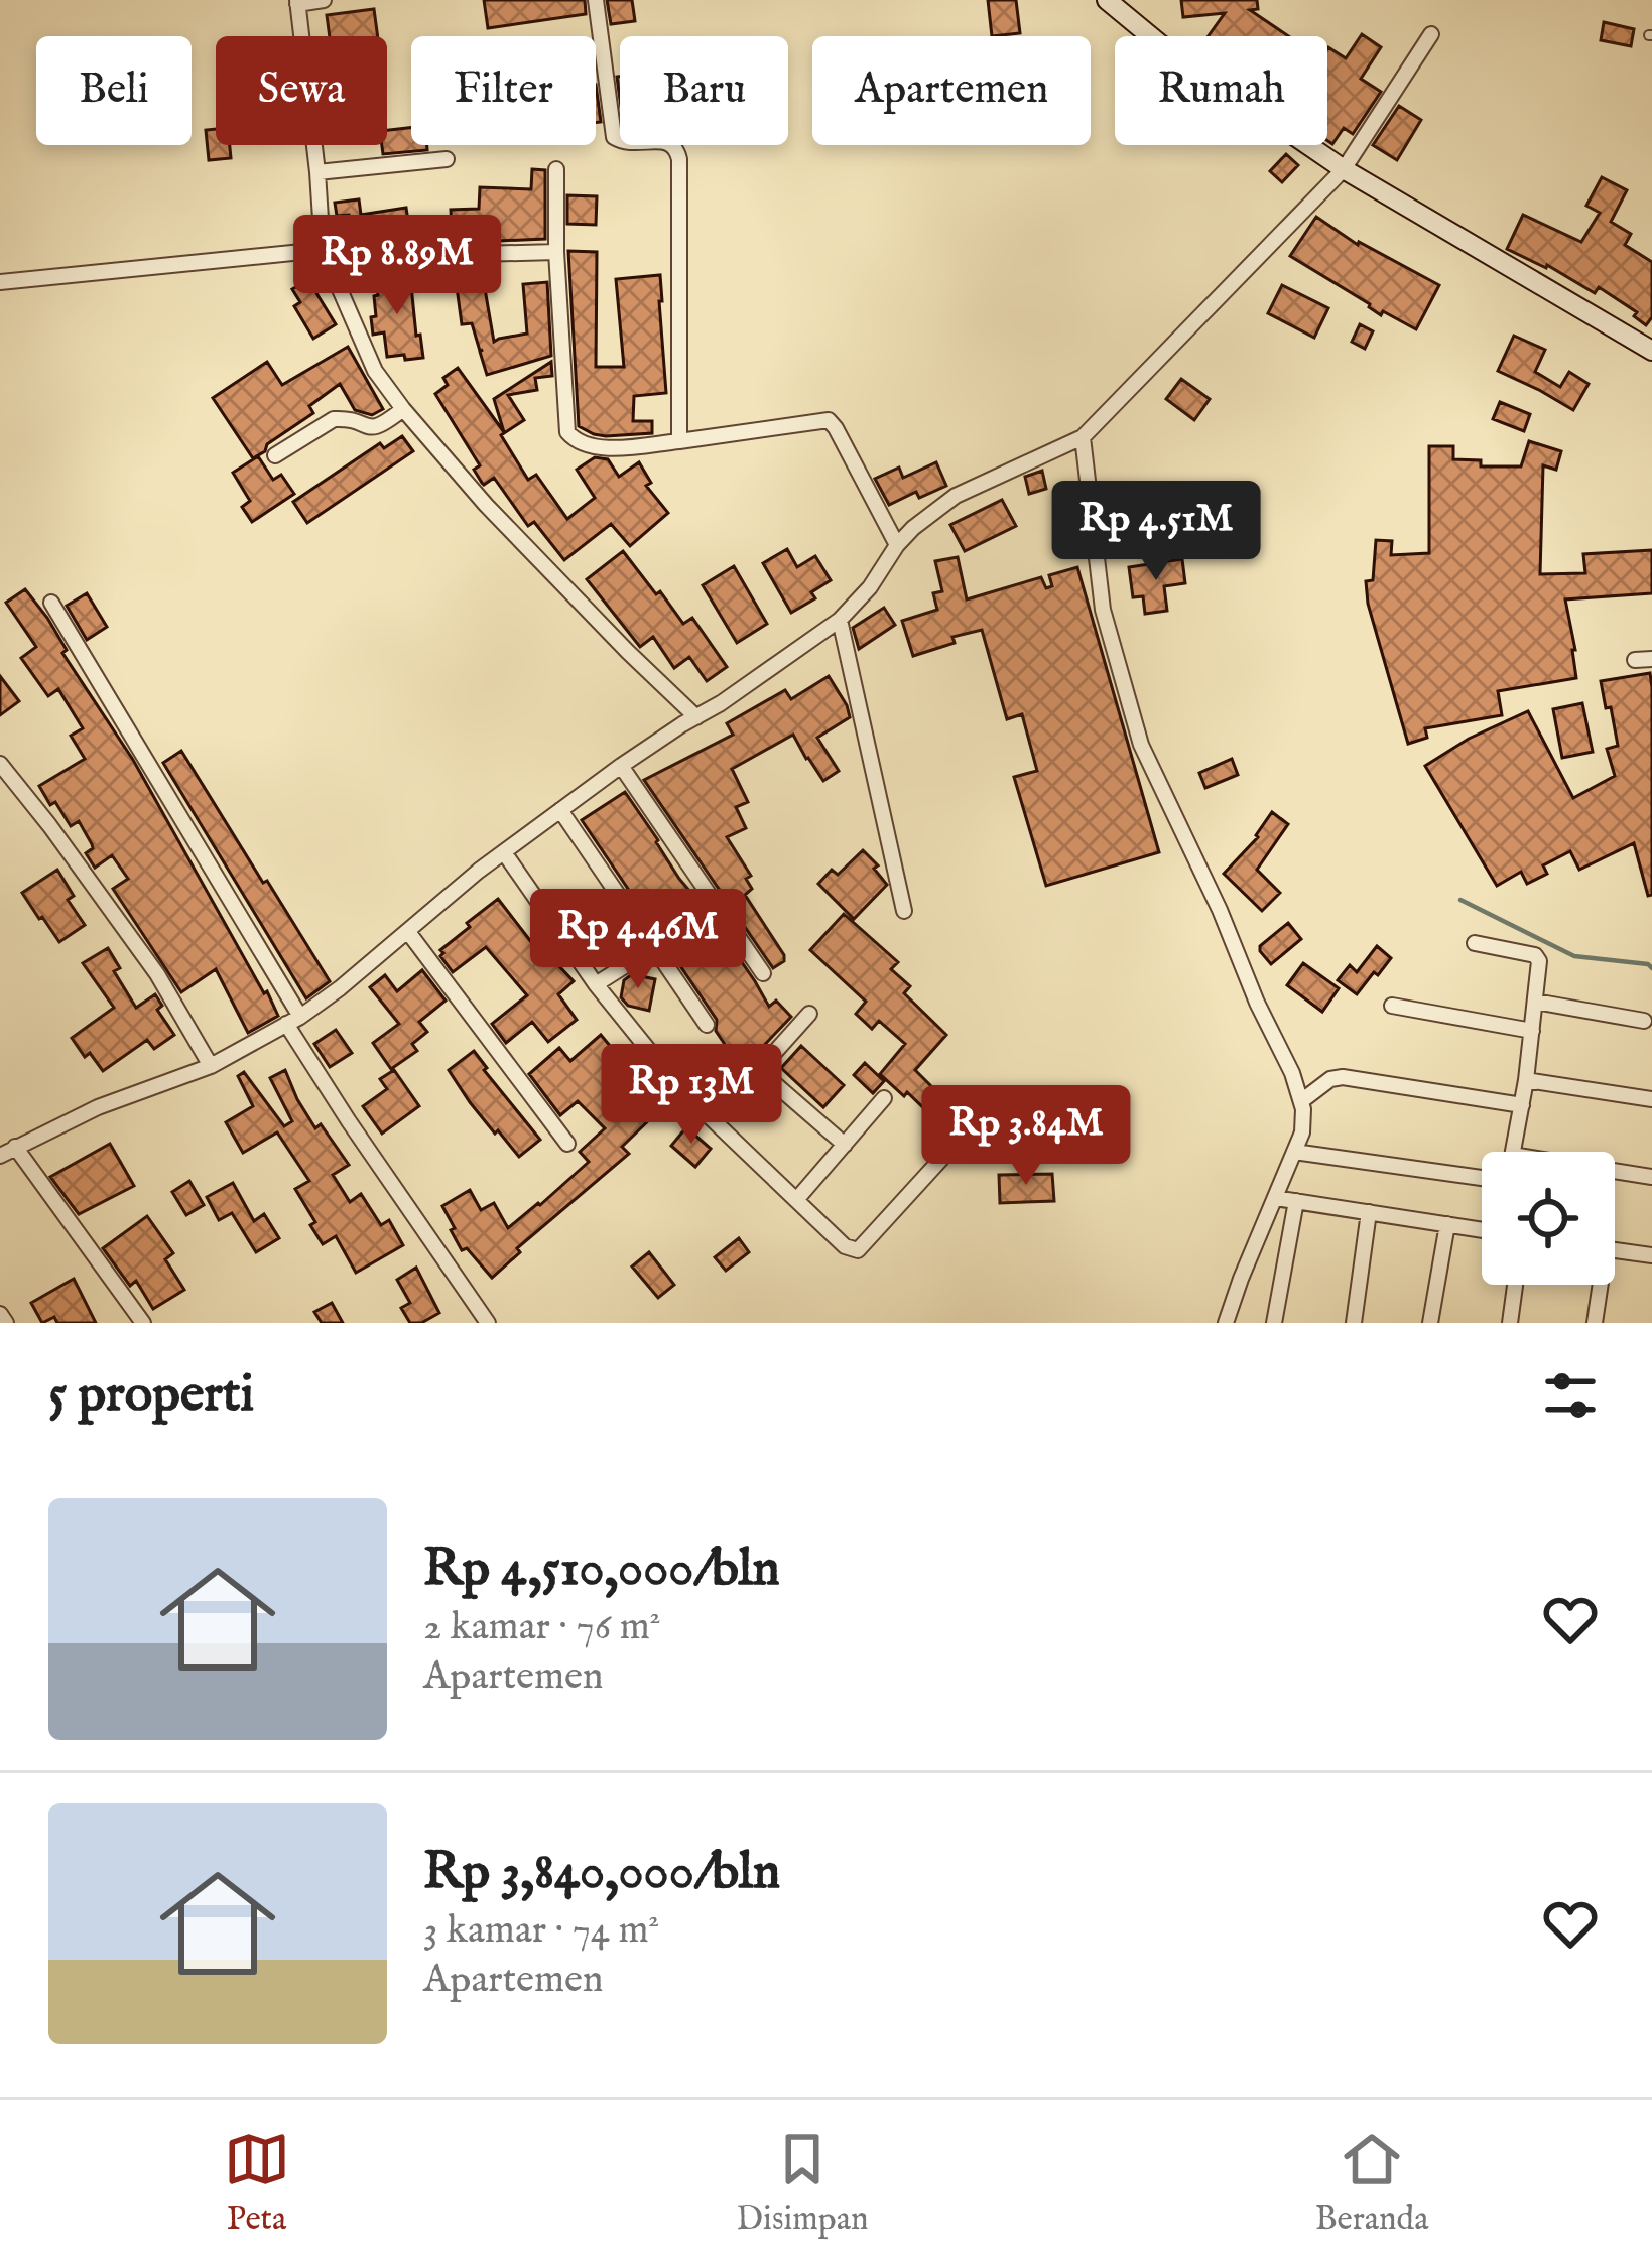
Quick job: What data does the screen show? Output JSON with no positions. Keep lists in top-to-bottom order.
{
  "page": {
    "chip": [
      "Beli",
      "Sewa",
      "Filter",
      "Baru",
      "Apartemen",
      "Rumah"
    ],
    "price": [
      "Rp 8.89M",
      "Rp 4.51M",
      "Rp 4.46M",
      "Rp 13M",
      "Rp 3.84M"
    ],
    "heading": "5 properti",
    "list": [
      {
        "name": "Rp 4,510,000/bln",
        "note": "2 kamar · 76 m² · Apartemen"
      },
      {
        "name": "Rp 3,840,000/bln",
        "note": "3 kamar · 74 m² · Apartemen"
      }
    ],
    "tabs": ["Peta", "Disimpan", "Beranda"]
  }
}
